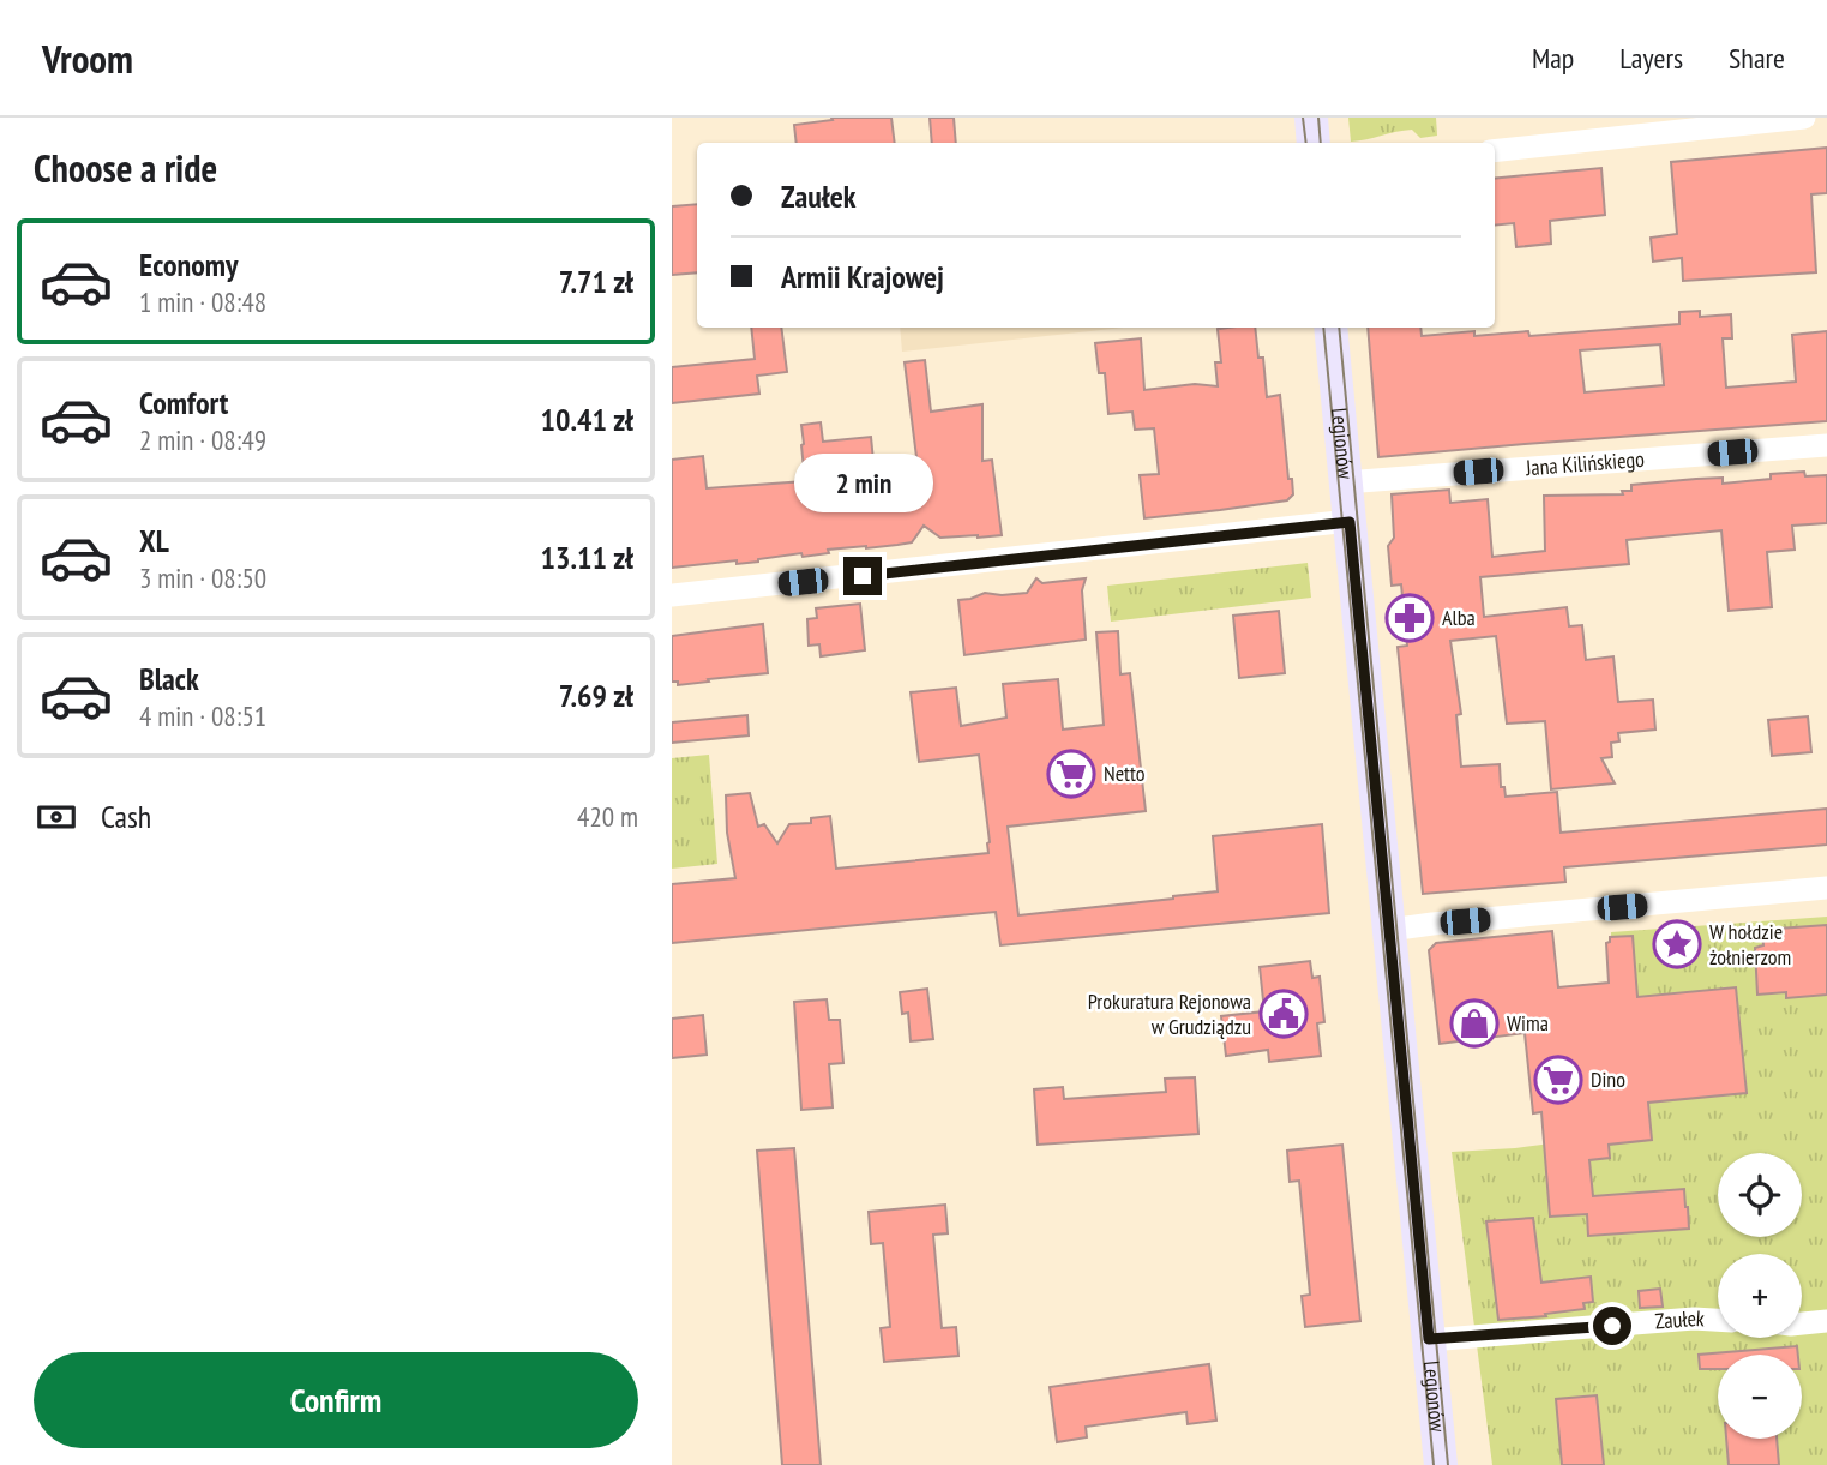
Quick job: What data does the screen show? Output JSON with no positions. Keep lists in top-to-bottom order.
{
  "streets": {
    "street": ["Legionów", "Jana Kilińskiego", "Zaułek"]
  },
  "crossings": [
    ["Legionów", "Jana Kilińskiego"],
    ["Legionów", "Zaułek"]
  ],
  "places": {
    "pharmacy": ["Alba"],
    "supermarket": ["Netto", "Dino"],
    "place": ["W hołdzie żołnierzom"],
    "public building": ["Prokuratura Rejonowa w Grudziądzu"],
    "shop": ["Wima"]
  },
  "page": {
    "header": "Vroom",
    "nav": ["Map", "Layers", "Share"],
    "heading": "Choose a ride",
    "banner": ["Zaułek", "Armii Krajowej"],
    "list": [
      {
        "name": "Economy",
        "note": "1 min · 08:48",
        "value": "7.71 zł"
      },
      {
        "name": "Comfort",
        "note": "2 min · 08:49",
        "value": "10.41 zł"
      },
      {
        "name": "XL",
        "note": "3 min · 08:50",
        "value": "13.11 zł"
      },
      {
        "name": "Black",
        "note": "4 min · 08:51",
        "value": "7.69 zł"
      }
    ],
    "bubble": "2 min",
    "pay": ["Cash", "420 m"],
    "map_buttons": ["+", "−"],
    "buttons": "Confirm"
  }
}
